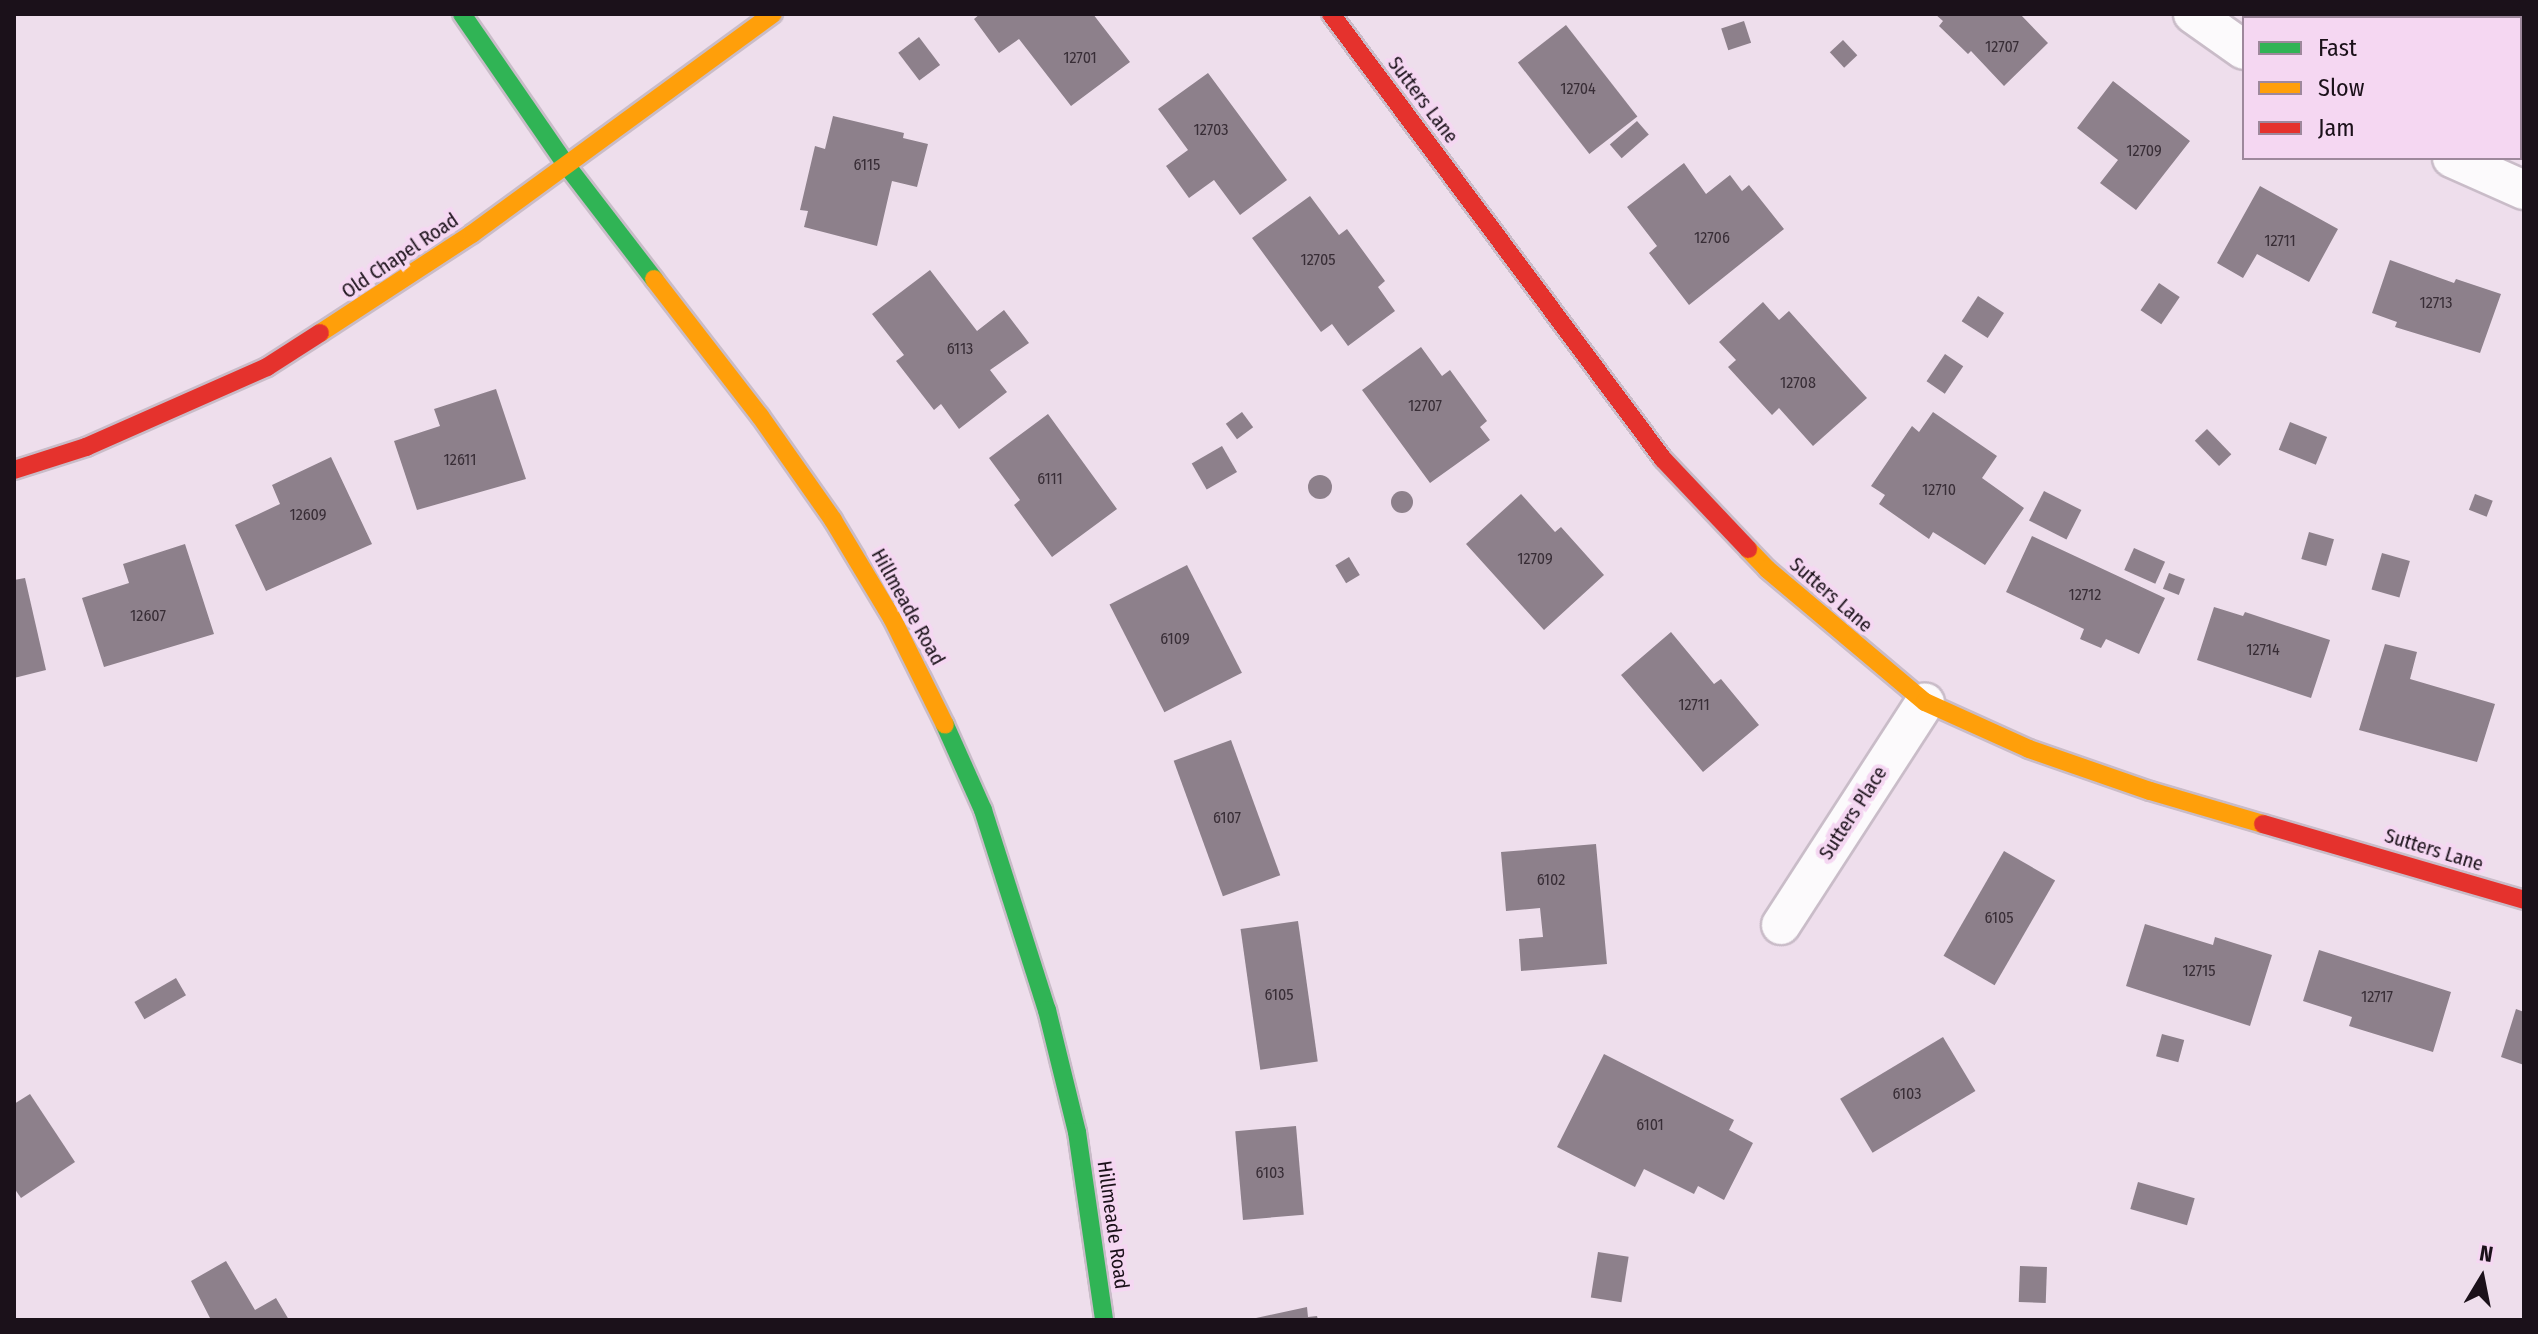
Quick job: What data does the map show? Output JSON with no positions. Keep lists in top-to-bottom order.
{
  "streets": {
    "street": [
      "Sutters Lane",
      "Old Chapel Road",
      "Hillmeade Road",
      "Sutters Place"
    ]
  },
  "crossings": [
    ["Sutters Lane", "Sutters Place"],
    ["Old Chapel Road", "Hillmeade Road"]
  ],
  "house_numbers": [
    "12707",
    "12701",
    "12704",
    "12703",
    "12709",
    "6115",
    "12706",
    "12711",
    "12705",
    "12713",
    "6113",
    "12708",
    "12707",
    "12611",
    "6111",
    "12710",
    "12609",
    "12709",
    "12712",
    "12607",
    "6109",
    "12714",
    "12711",
    "6107",
    "6102",
    "6105",
    "12715",
    "6105",
    "12717",
    "6103",
    "6101",
    "6103"
  ],
  "legend": ["Fast", "Slow", "Jam"],
  "north": "top"
}
